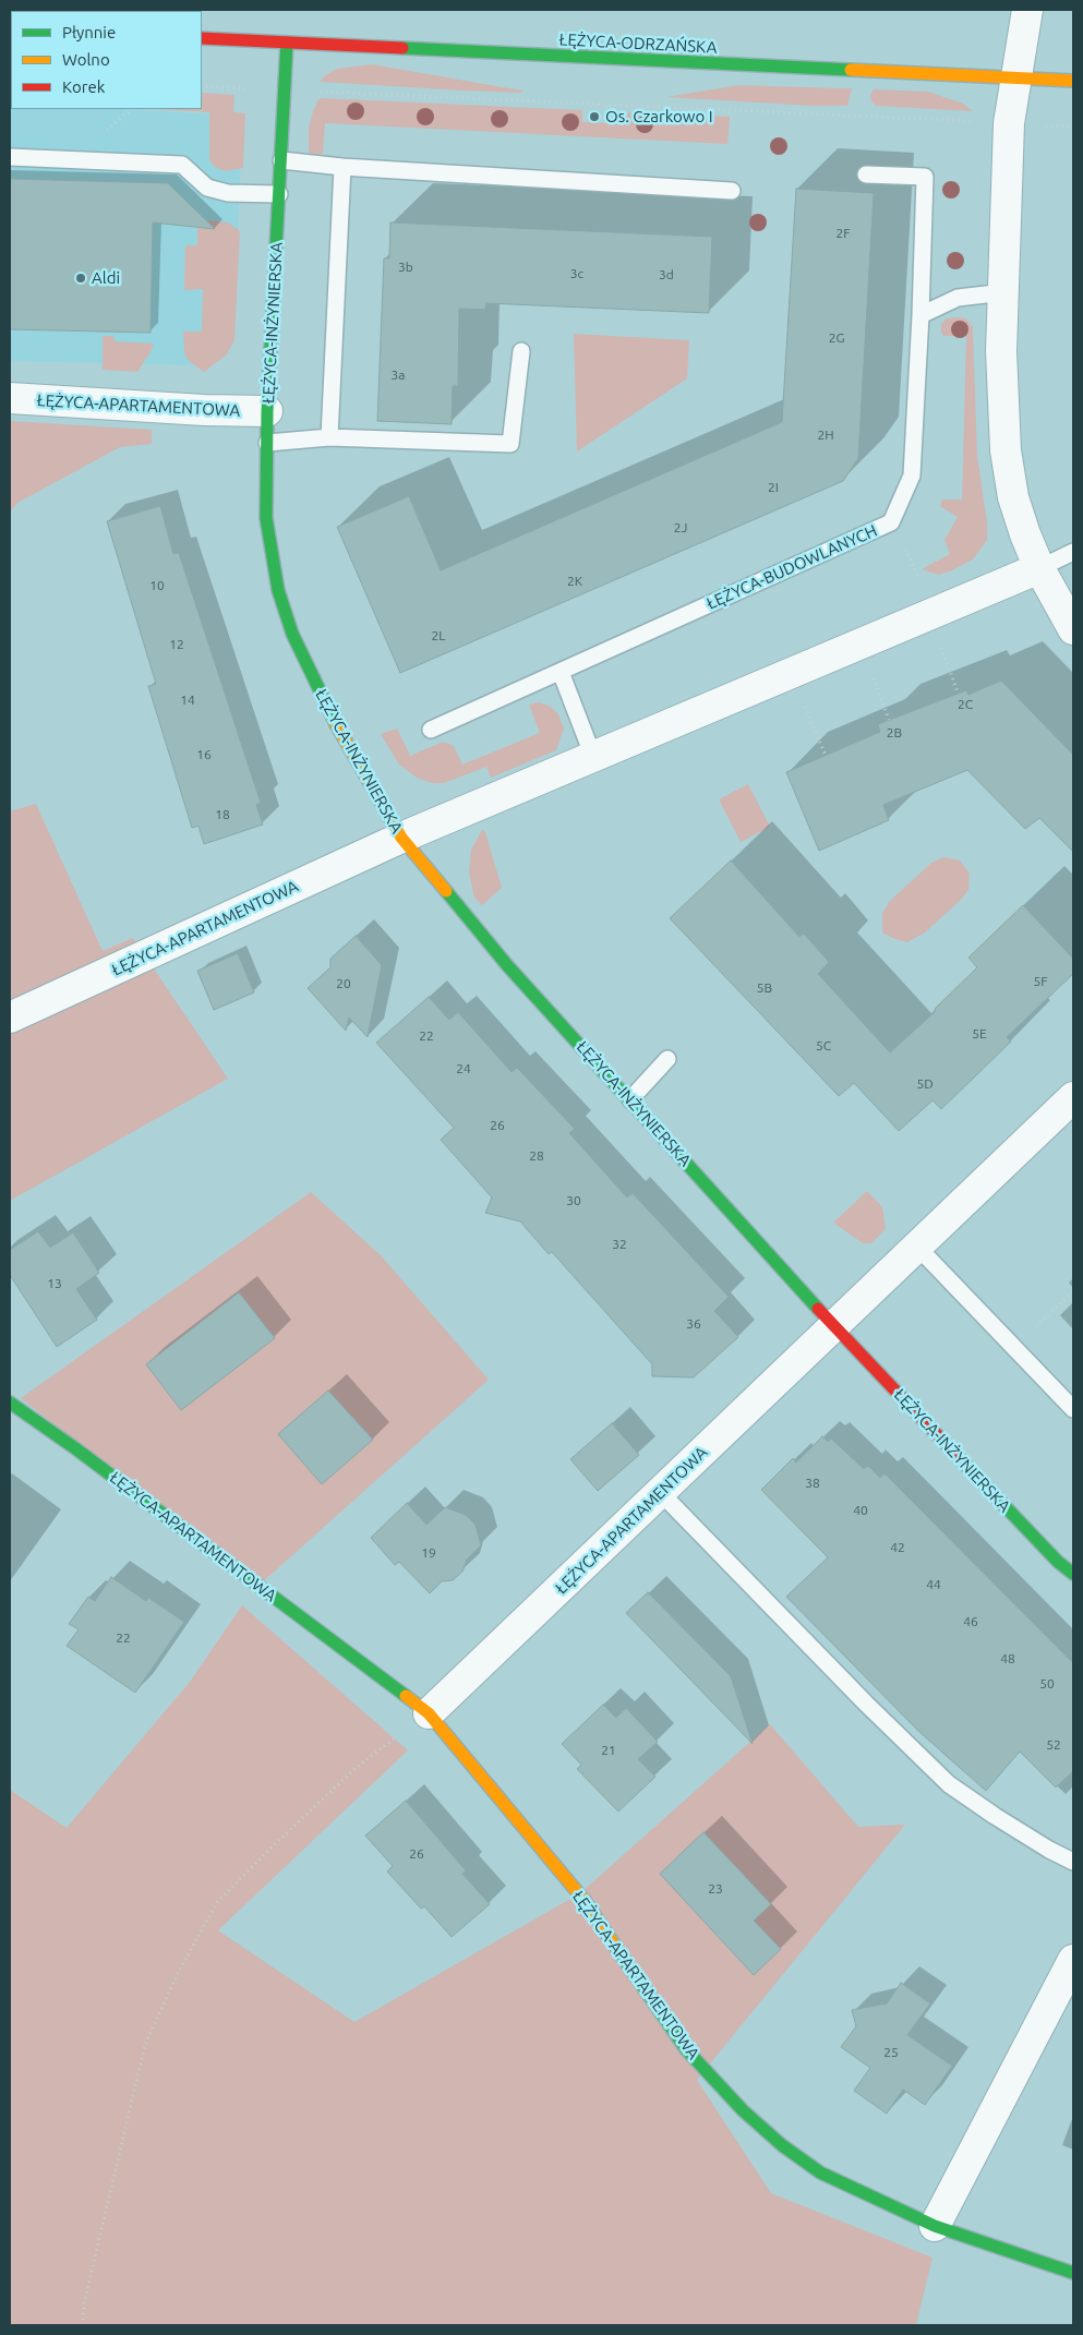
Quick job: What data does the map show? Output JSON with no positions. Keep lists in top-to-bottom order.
{
  "streets": {
    "street": ["ŁĘŻYCA-ODRZAŃSKA", "ŁĘŻYCA-INŻYNIERSKA", "ŁĘŻYCA-APARTAMENTOWA"],
    "lane": ["ŁĘŻYCA-BUDOWLANYCH"]
  },
  "crossings": [
    ["ŁĘŻYCA-ODRZAŃSKA", "ŁĘŻYCA-INŻYNIERSKA"],
    ["ŁĘŻYCA-INŻYNIERSKA", "ŁĘŻYCA-APARTAMENTOWA"]
  ],
  "places": ["Os. Czarkowo I", "Aldi"],
  "house_numbers": [
    "2F",
    "3b",
    "3c",
    "3d",
    "2G",
    "3a",
    "2H",
    "2I",
    "2J",
    "2K",
    "10",
    "2L",
    "12",
    "14",
    "2C",
    "2B",
    "16",
    "18",
    "5F",
    "20",
    "5B",
    "5E",
    "22",
    "5C",
    "24",
    "5D",
    "26",
    "28",
    "30",
    "32",
    "13",
    "36",
    "38",
    "40",
    "42",
    "19",
    "44",
    "46",
    "22",
    "48",
    "50",
    "52",
    "21",
    "26",
    "23",
    "25"
  ],
  "legend": ["Płynnie", "Wolno", "Korek"]
}
